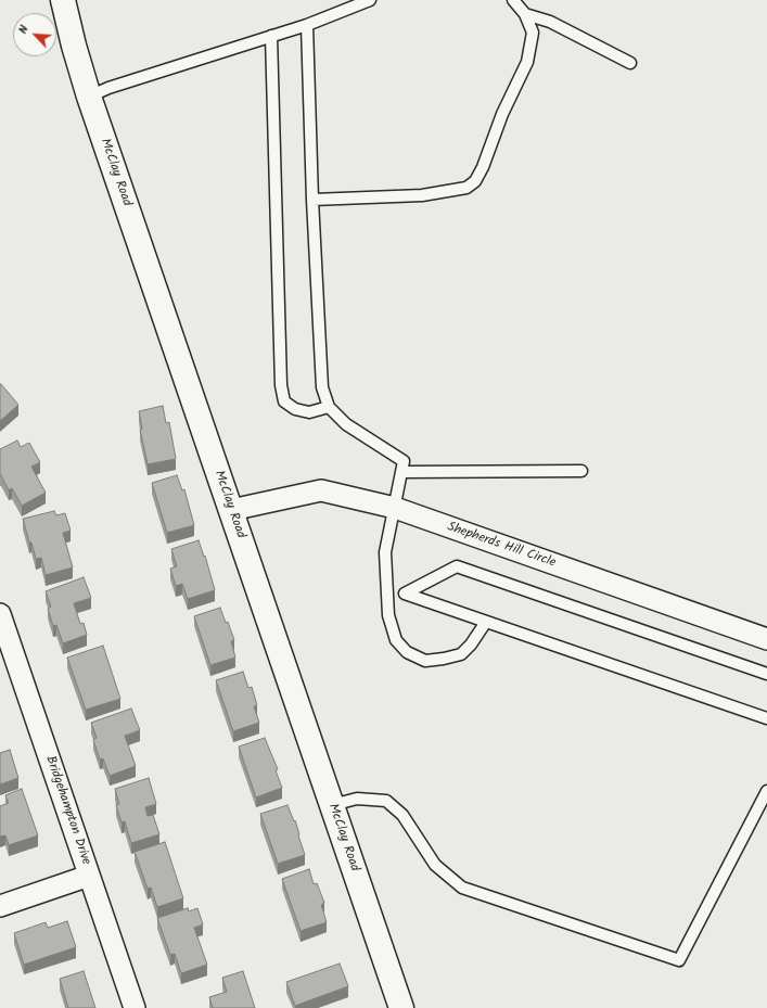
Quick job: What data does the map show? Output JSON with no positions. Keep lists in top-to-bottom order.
{
  "streets": {
    "main road": ["McClay Road"],
    "street": ["Shepherds Hill Circle", "Bridgehampton Drive"]
  },
  "crossings": [
    ["McClay Road", "Shepherds Hill Circle"]
  ],
  "north": "top left"
}
